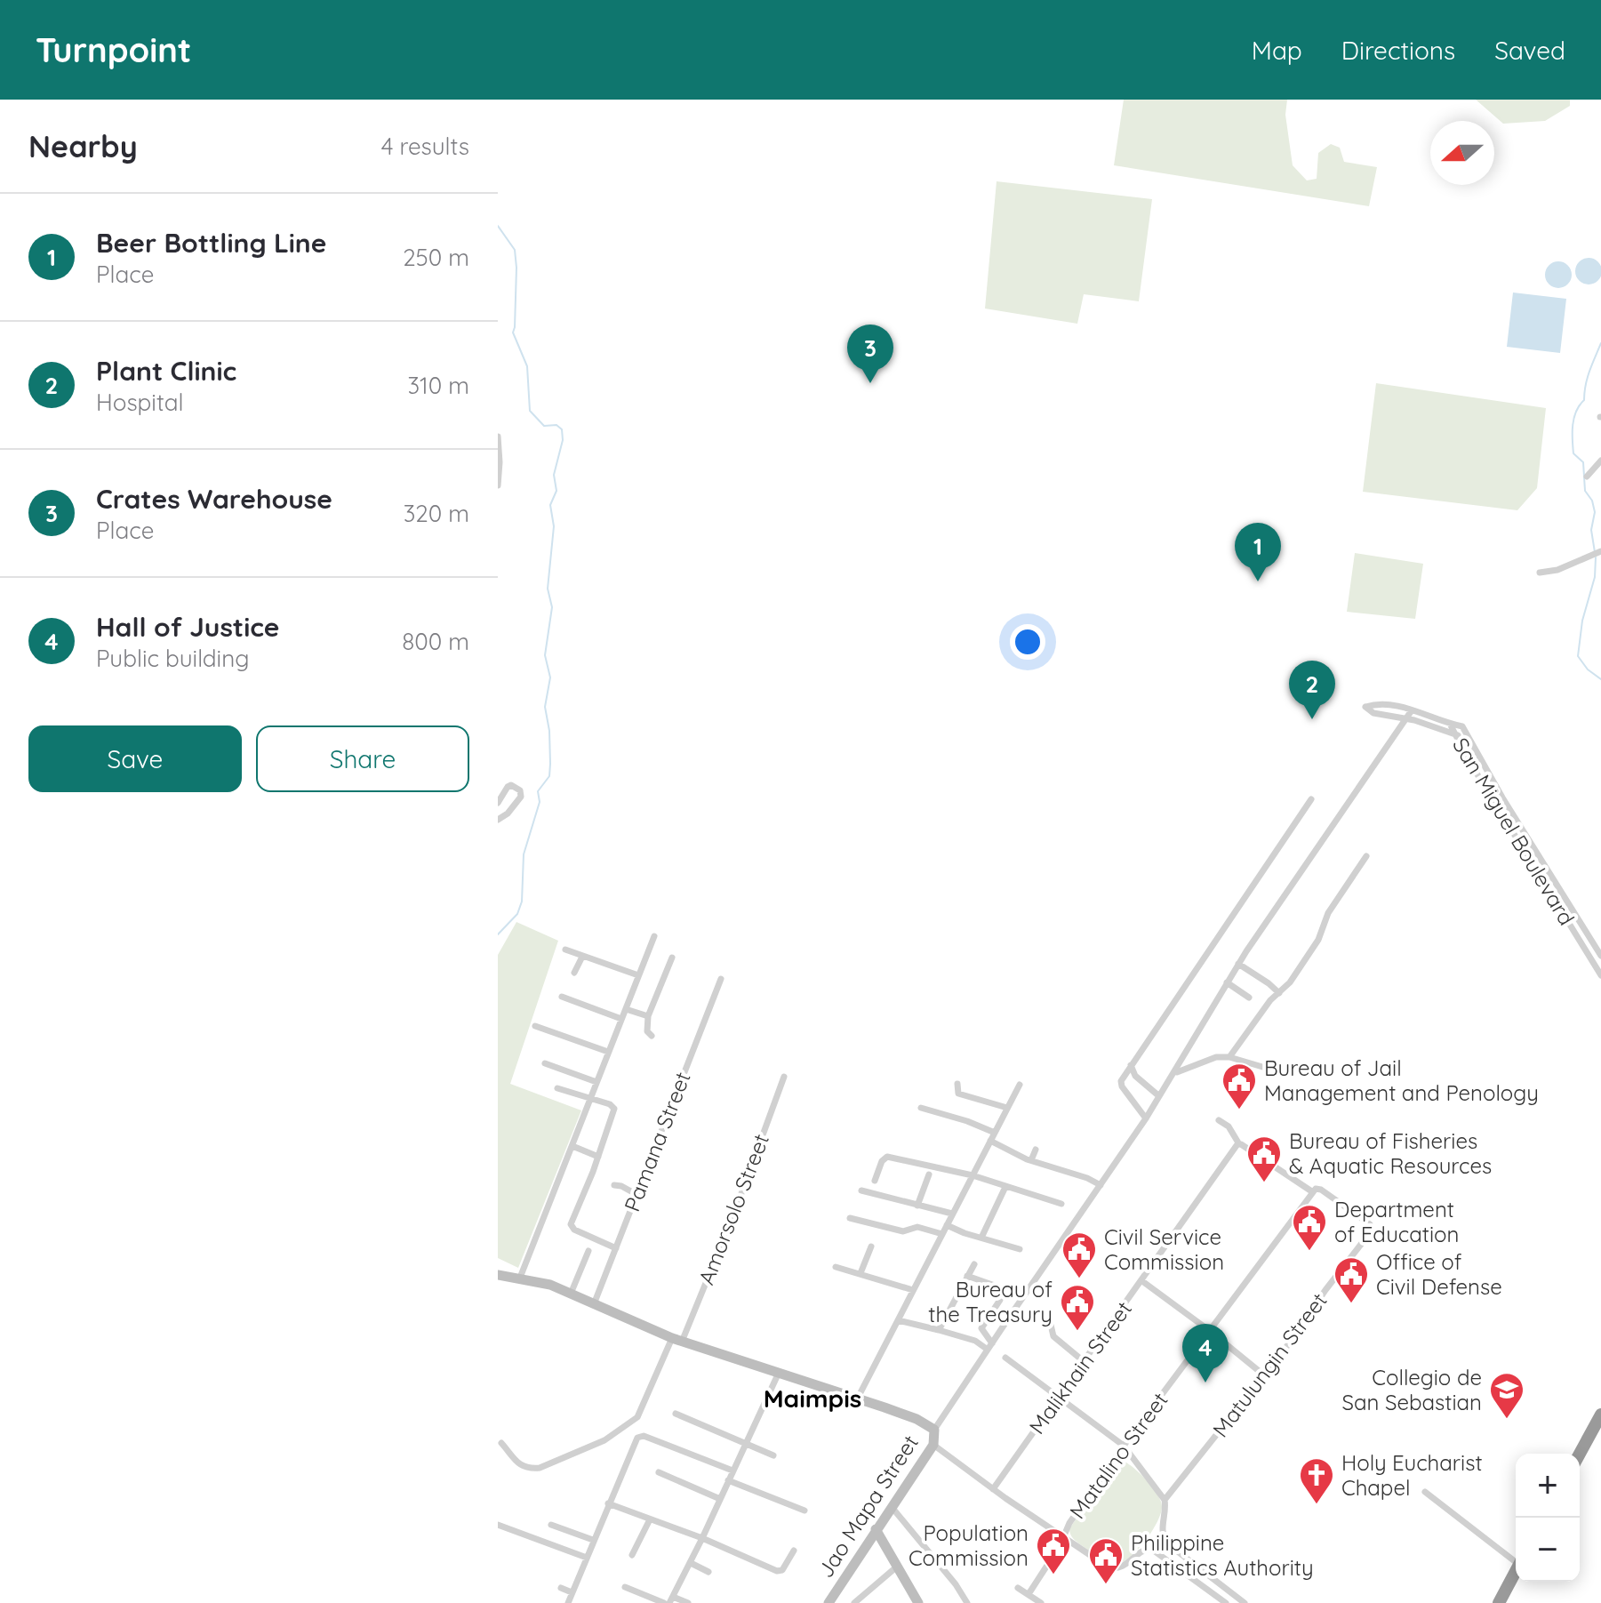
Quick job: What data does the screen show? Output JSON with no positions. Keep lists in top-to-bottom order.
{
  "streets": {
    "street": [
      "San Miguel Boulevard",
      "Pamana Street",
      "Amorsolo Street",
      "Matulungin Street",
      "Malikhain Street",
      "Matalino Street",
      "Jao Mapa Street"
    ]
  },
  "crossings": [
    ["Matulungin Street", "Matalino Street"]
  ],
  "districts": ["Maimpis"],
  "places": {
    "public building": [
      "Bureau of Jail Management and Penology",
      "Bureau of Fisheries & Aquatic Resources",
      "Department of Education",
      "Civil Service Commission",
      "Office of Civil Defense",
      "Bureau of the Treasury",
      "Population Commission",
      "Philippine Statistics Authority"
    ],
    "school or university": ["Collegio de San Sebastian"],
    "church": ["Holy Eucharist Chapel"]
  },
  "north": "left",
  "page": {
    "header": "Turnpoint",
    "nav": ["Map", "Directions", "Saved"],
    "heading": ["Nearby", "4 results"],
    "list": [
      {
        "mark": "1",
        "name": "Beer Bottling Line",
        "note": "Place",
        "value": "250 m"
      },
      {
        "mark": "2",
        "name": "Plant Clinic",
        "note": "Hospital",
        "value": "310 m"
      },
      {
        "mark": "3",
        "name": "Crates Warehouse",
        "note": "Place",
        "value": "320 m"
      },
      {
        "mark": "4",
        "name": "Hall of Justice",
        "note": "Public building",
        "value": "800 m"
      }
    ],
    "pins": [
      "3",
      "1",
      "2",
      "4"
    ],
    "buttons": ["Save", "Share"],
    "map_buttons": ["+", "−"]
  }
}
